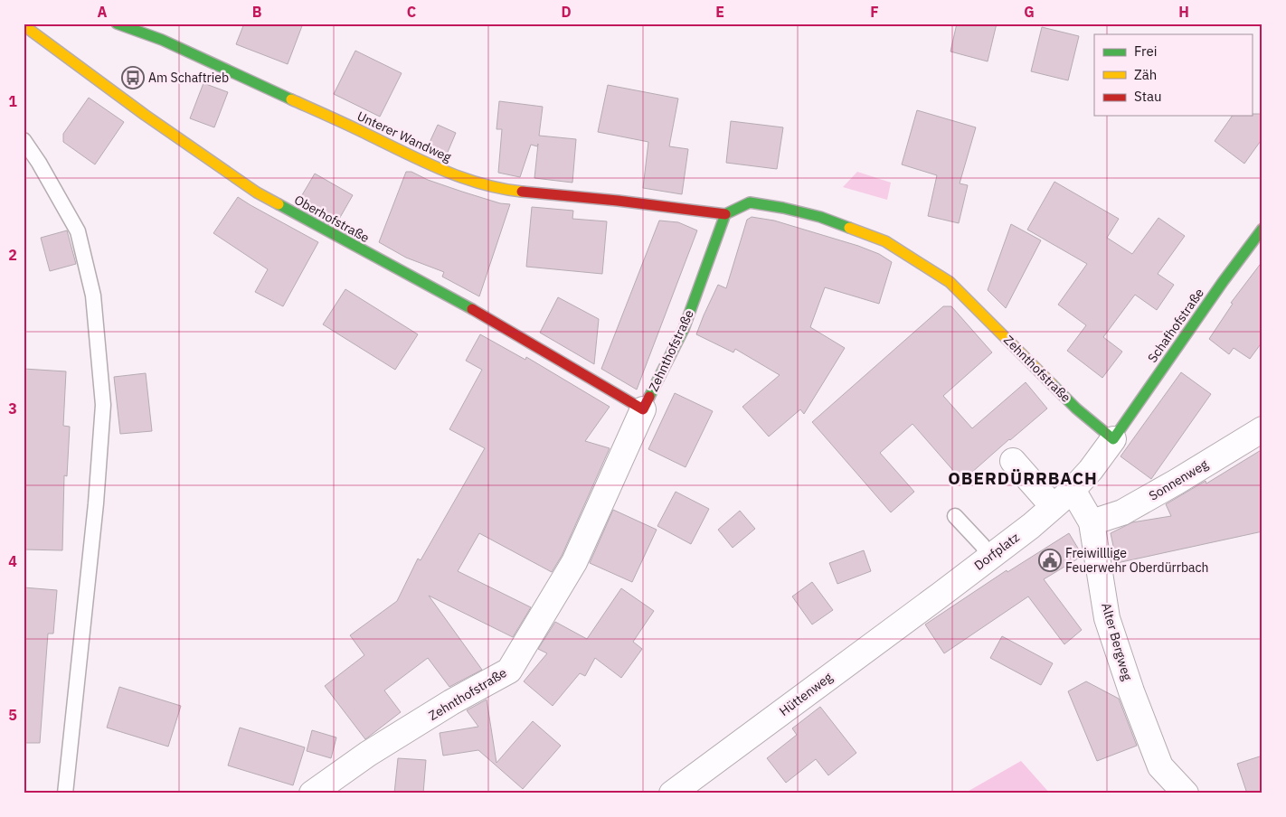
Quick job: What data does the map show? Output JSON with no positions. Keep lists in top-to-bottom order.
{
  "streets": {
    "street": [
      "Unterer Wandweg",
      "Oberhofstraße",
      "Schafhofstraße",
      "Zehnthofstraße",
      "Sonnenweg",
      "Dorfplatz",
      "Alter Bergweg",
      "Hüttenweg"
    ]
  },
  "crossings": [
    ["Unterer Wandweg", "Zehnthofstraße"],
    ["Oberhofstraße", "Zehnthofstraße"],
    ["Schafhofstraße", "Zehnthofstraße"],
    ["Sonnenweg", "Alter Bergweg"],
    ["Dorfplatz", "Alter Bergweg"],
    ["Dorfplatz", "Hüttenweg"]
  ],
  "districts": ["OBERDÜRRBACH"],
  "places": {
    "bus stop": ["Am Schaftrieb"],
    "public building": ["Freiwilllige Feuerwehr Oberdürrbach"]
  },
  "legend": ["Frei", "Zäh", "Stau"],
  "grid": {
    "columns": [
      "A",
      "B",
      "C",
      "D",
      "E",
      "F",
      "G",
      "H"
    ],
    "rows": [
      "1",
      "2",
      "3",
      "4",
      "5"
    ]
  }
}
